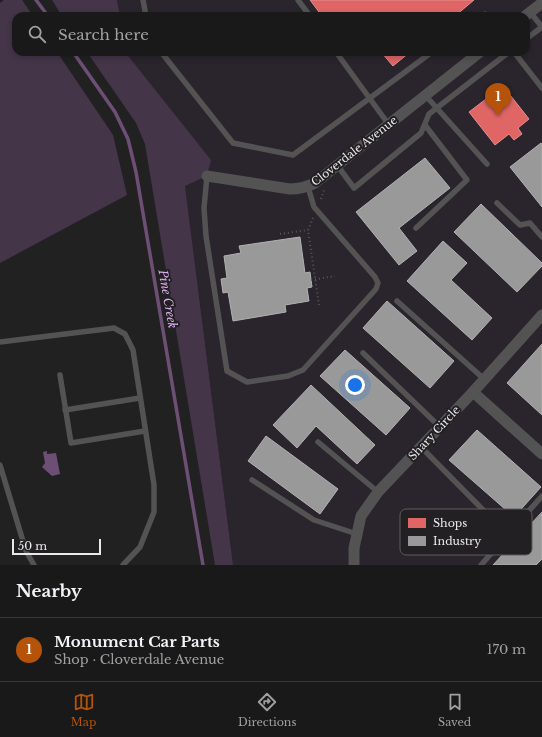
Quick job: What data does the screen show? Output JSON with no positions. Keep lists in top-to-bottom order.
{
  "streets": {
    "street": ["Cloverdale Avenue", "Shary Circle"]
  },
  "water": ["Pine Creek"],
  "legend": ["Shops", "Industry"],
  "scale_bar": "50 m",
  "page": {
    "search": "Search here",
    "pins": "1",
    "scale": "50 m",
    "heading": "Nearby",
    "list": [
      {
        "mark": "1",
        "name": "Monument Car Parts",
        "note": "Shop · Cloverdale Avenue",
        "value": "170 m"
      }
    ],
    "nav": ["Map", "Directions", "Saved"]
  }
}
